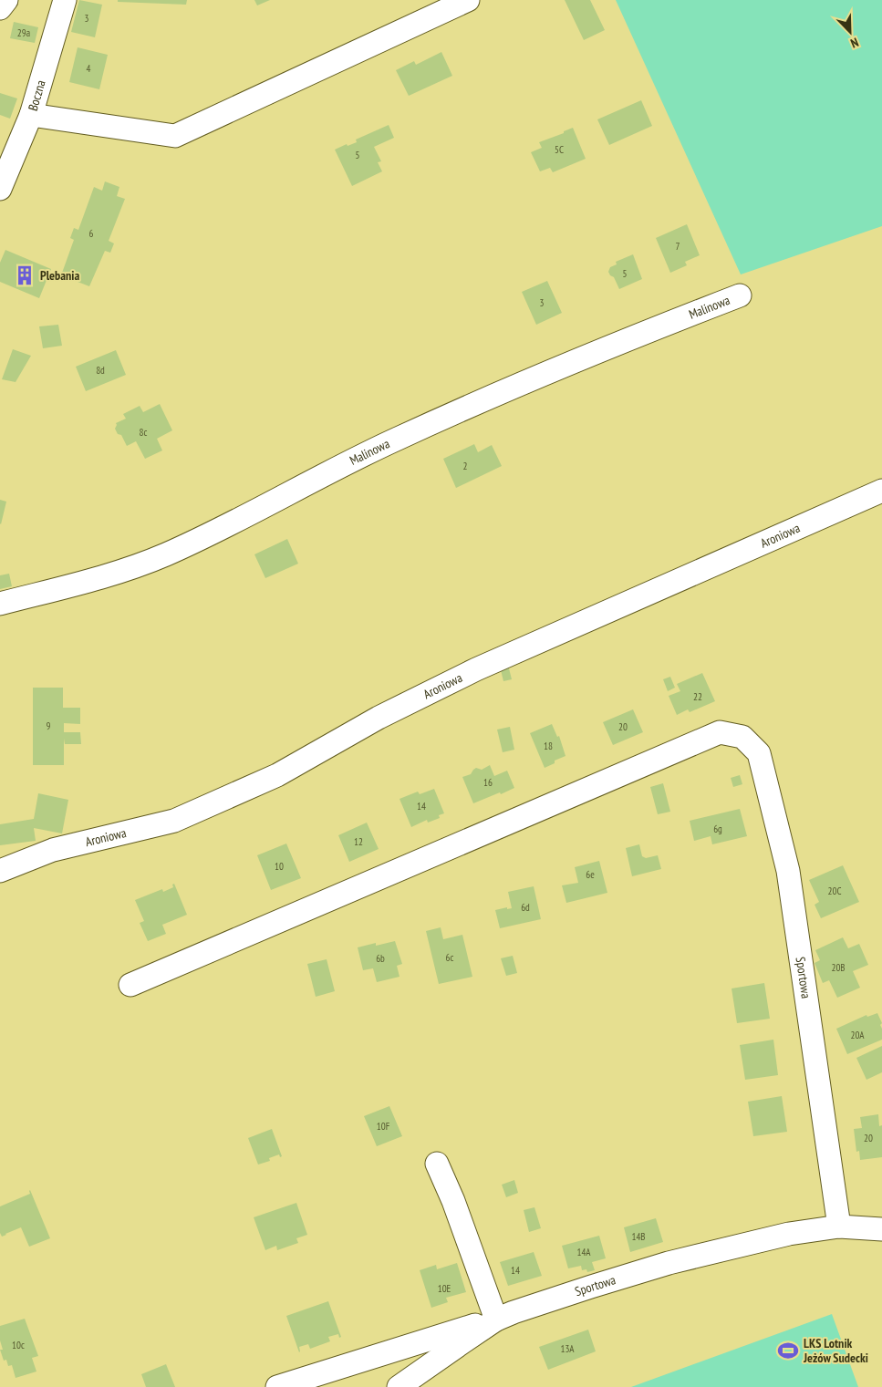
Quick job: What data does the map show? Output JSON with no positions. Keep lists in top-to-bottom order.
{
  "streets": {
    "street": [
      "Boczna",
      "Malinowa",
      "Aroniowa",
      "Sportowa"
    ]
  },
  "places": {
    "building": ["Plebania"],
    "sports": ["LKS Lotnik Jeżów Sudecki"]
  },
  "house_numbers": [
    "3",
    "29a",
    "4",
    "5C",
    "5",
    "6",
    "7",
    "5",
    "3",
    "8d",
    "8c",
    "2",
    "22",
    "9",
    "20",
    "18",
    "16",
    "14",
    "6g",
    "12",
    "10",
    "6e",
    "20C",
    "6d",
    "6c",
    "6b",
    "20B",
    "20A",
    "10F",
    "20",
    "14B",
    "14A",
    "14",
    "10E",
    "10c",
    "13A"
  ],
  "north": "bottom right"
}
